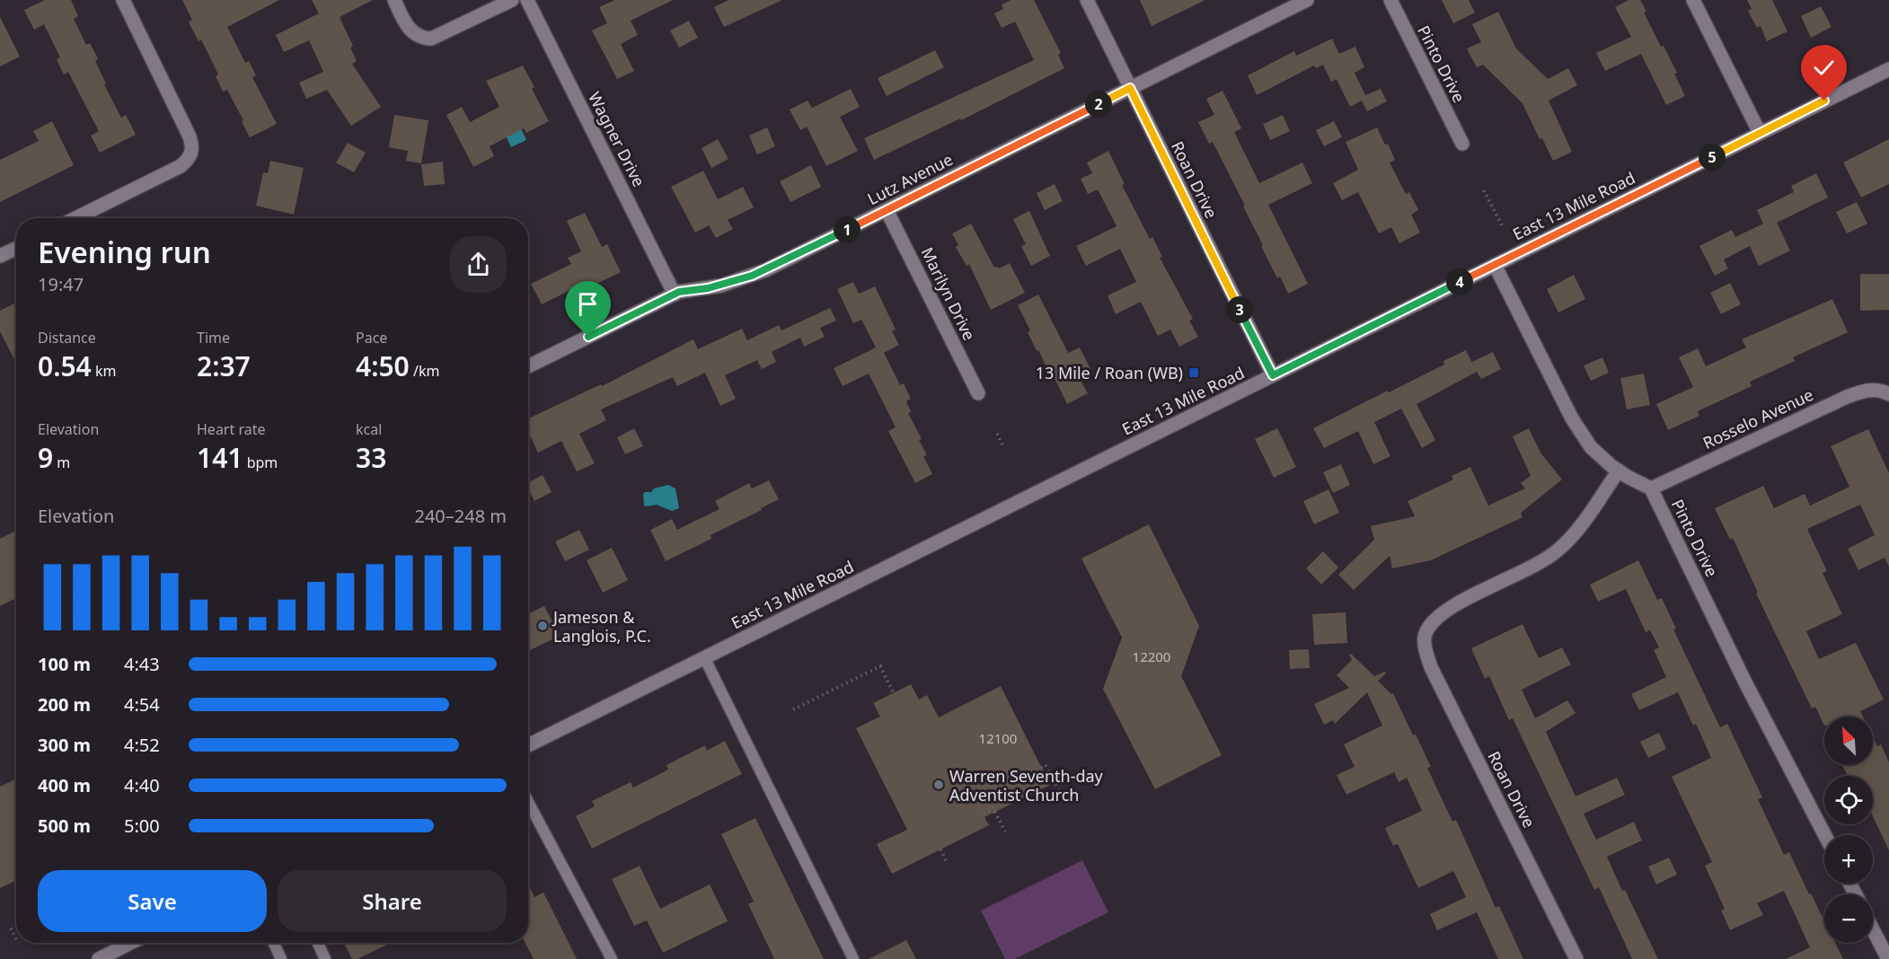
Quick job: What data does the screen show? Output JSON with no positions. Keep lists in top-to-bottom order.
{
  "streets": {
    "street": [
      "Pinto Drive",
      "Wagner Drive",
      "Lutz Avenue",
      "Roan Drive",
      "East 13 Mile Road",
      "Marilyn Drive",
      "Rosselo Avenue"
    ]
  },
  "crossings": [
    ["Pinto Drive", "Roan Drive"],
    ["Pinto Drive", "East 13 Mile Road"],
    ["Pinto Drive", "Rosselo Avenue"],
    ["Wagner Drive", "Lutz Avenue"],
    ["Lutz Avenue", "Roan Drive"],
    ["Lutz Avenue", "Marilyn Drive"],
    ["Roan Drive", "East 13 Mile Road"]
  ],
  "places": {
    "transit": ["13 Mile / Roan (WB)"],
    "other": ["Jameson & Langlois, P.C.", "Warren Seventh-day Adventist Church"]
  },
  "house_numbers": ["12200", "12100"],
  "north": "top left",
  "page": {
    "pins": [
      "2",
      "5",
      "1",
      "4",
      "3"
    ],
    "heading": ["Evening run", "19:47"],
    "stats": [
      ["Distance", "0.54 km"],
      ["Time", "2:37"],
      ["Pace", "4:50 /km"],
      ["Elevation", "9 m"],
      ["Heart rate", "141 bpm"],
      ["kcal", "33"]
    ],
    "chart": ["Elevation", "240–248 m"],
    "list": [
      {
        "name": "100 m",
        "note": "4:43"
      },
      {
        "name": "200 m",
        "note": "4:54"
      },
      {
        "name": "300 m",
        "note": "4:52"
      },
      {
        "name": "400 m",
        "note": "4:40"
      },
      {
        "name": "500 m",
        "note": "5:00"
      }
    ],
    "map_buttons": ["+", "−"],
    "buttons": ["Save", "Share"]
  }
}
